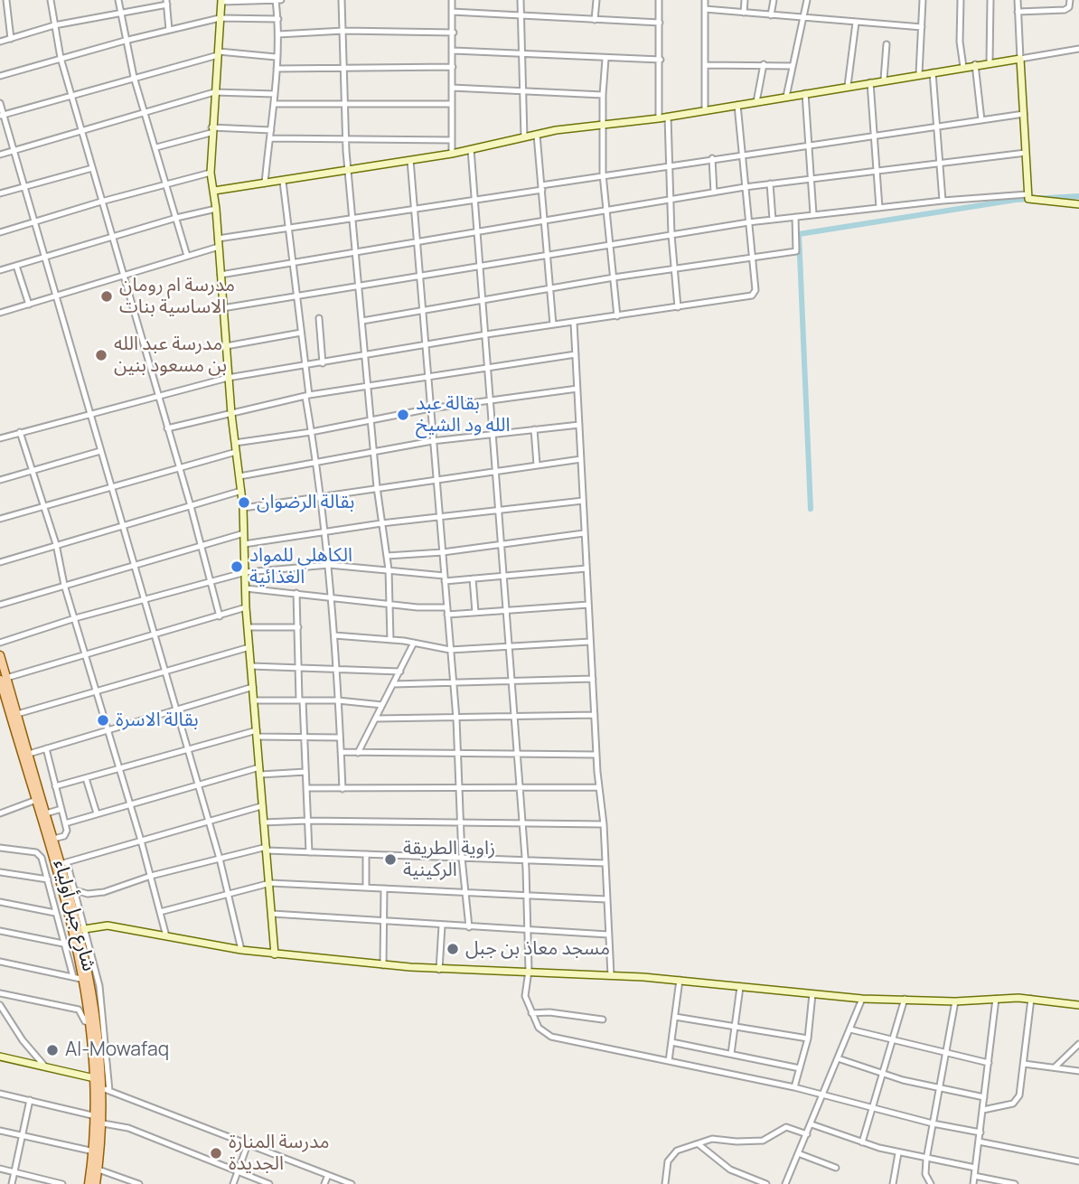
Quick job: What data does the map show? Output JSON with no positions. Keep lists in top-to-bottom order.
{
  "streets": {
    "main road": ["شارع جبل أولياء"]
  },
  "places": [
    "مدرسة ام رومان الاساسية بنات",
    "مدرسة عبد الله بن مسعود بنين",
    "بقالة عبد الله ود الشيخ",
    "بقالة الرضوان",
    "الكاهلي للمواد الغذائية",
    "بقالة الاسرة",
    "زاوية الطريقة الركينية",
    "مسجد معاذ بن جبل",
    "Al-Mowafaq",
    "مدرسة المنارة الجديدة"
  ]
}
